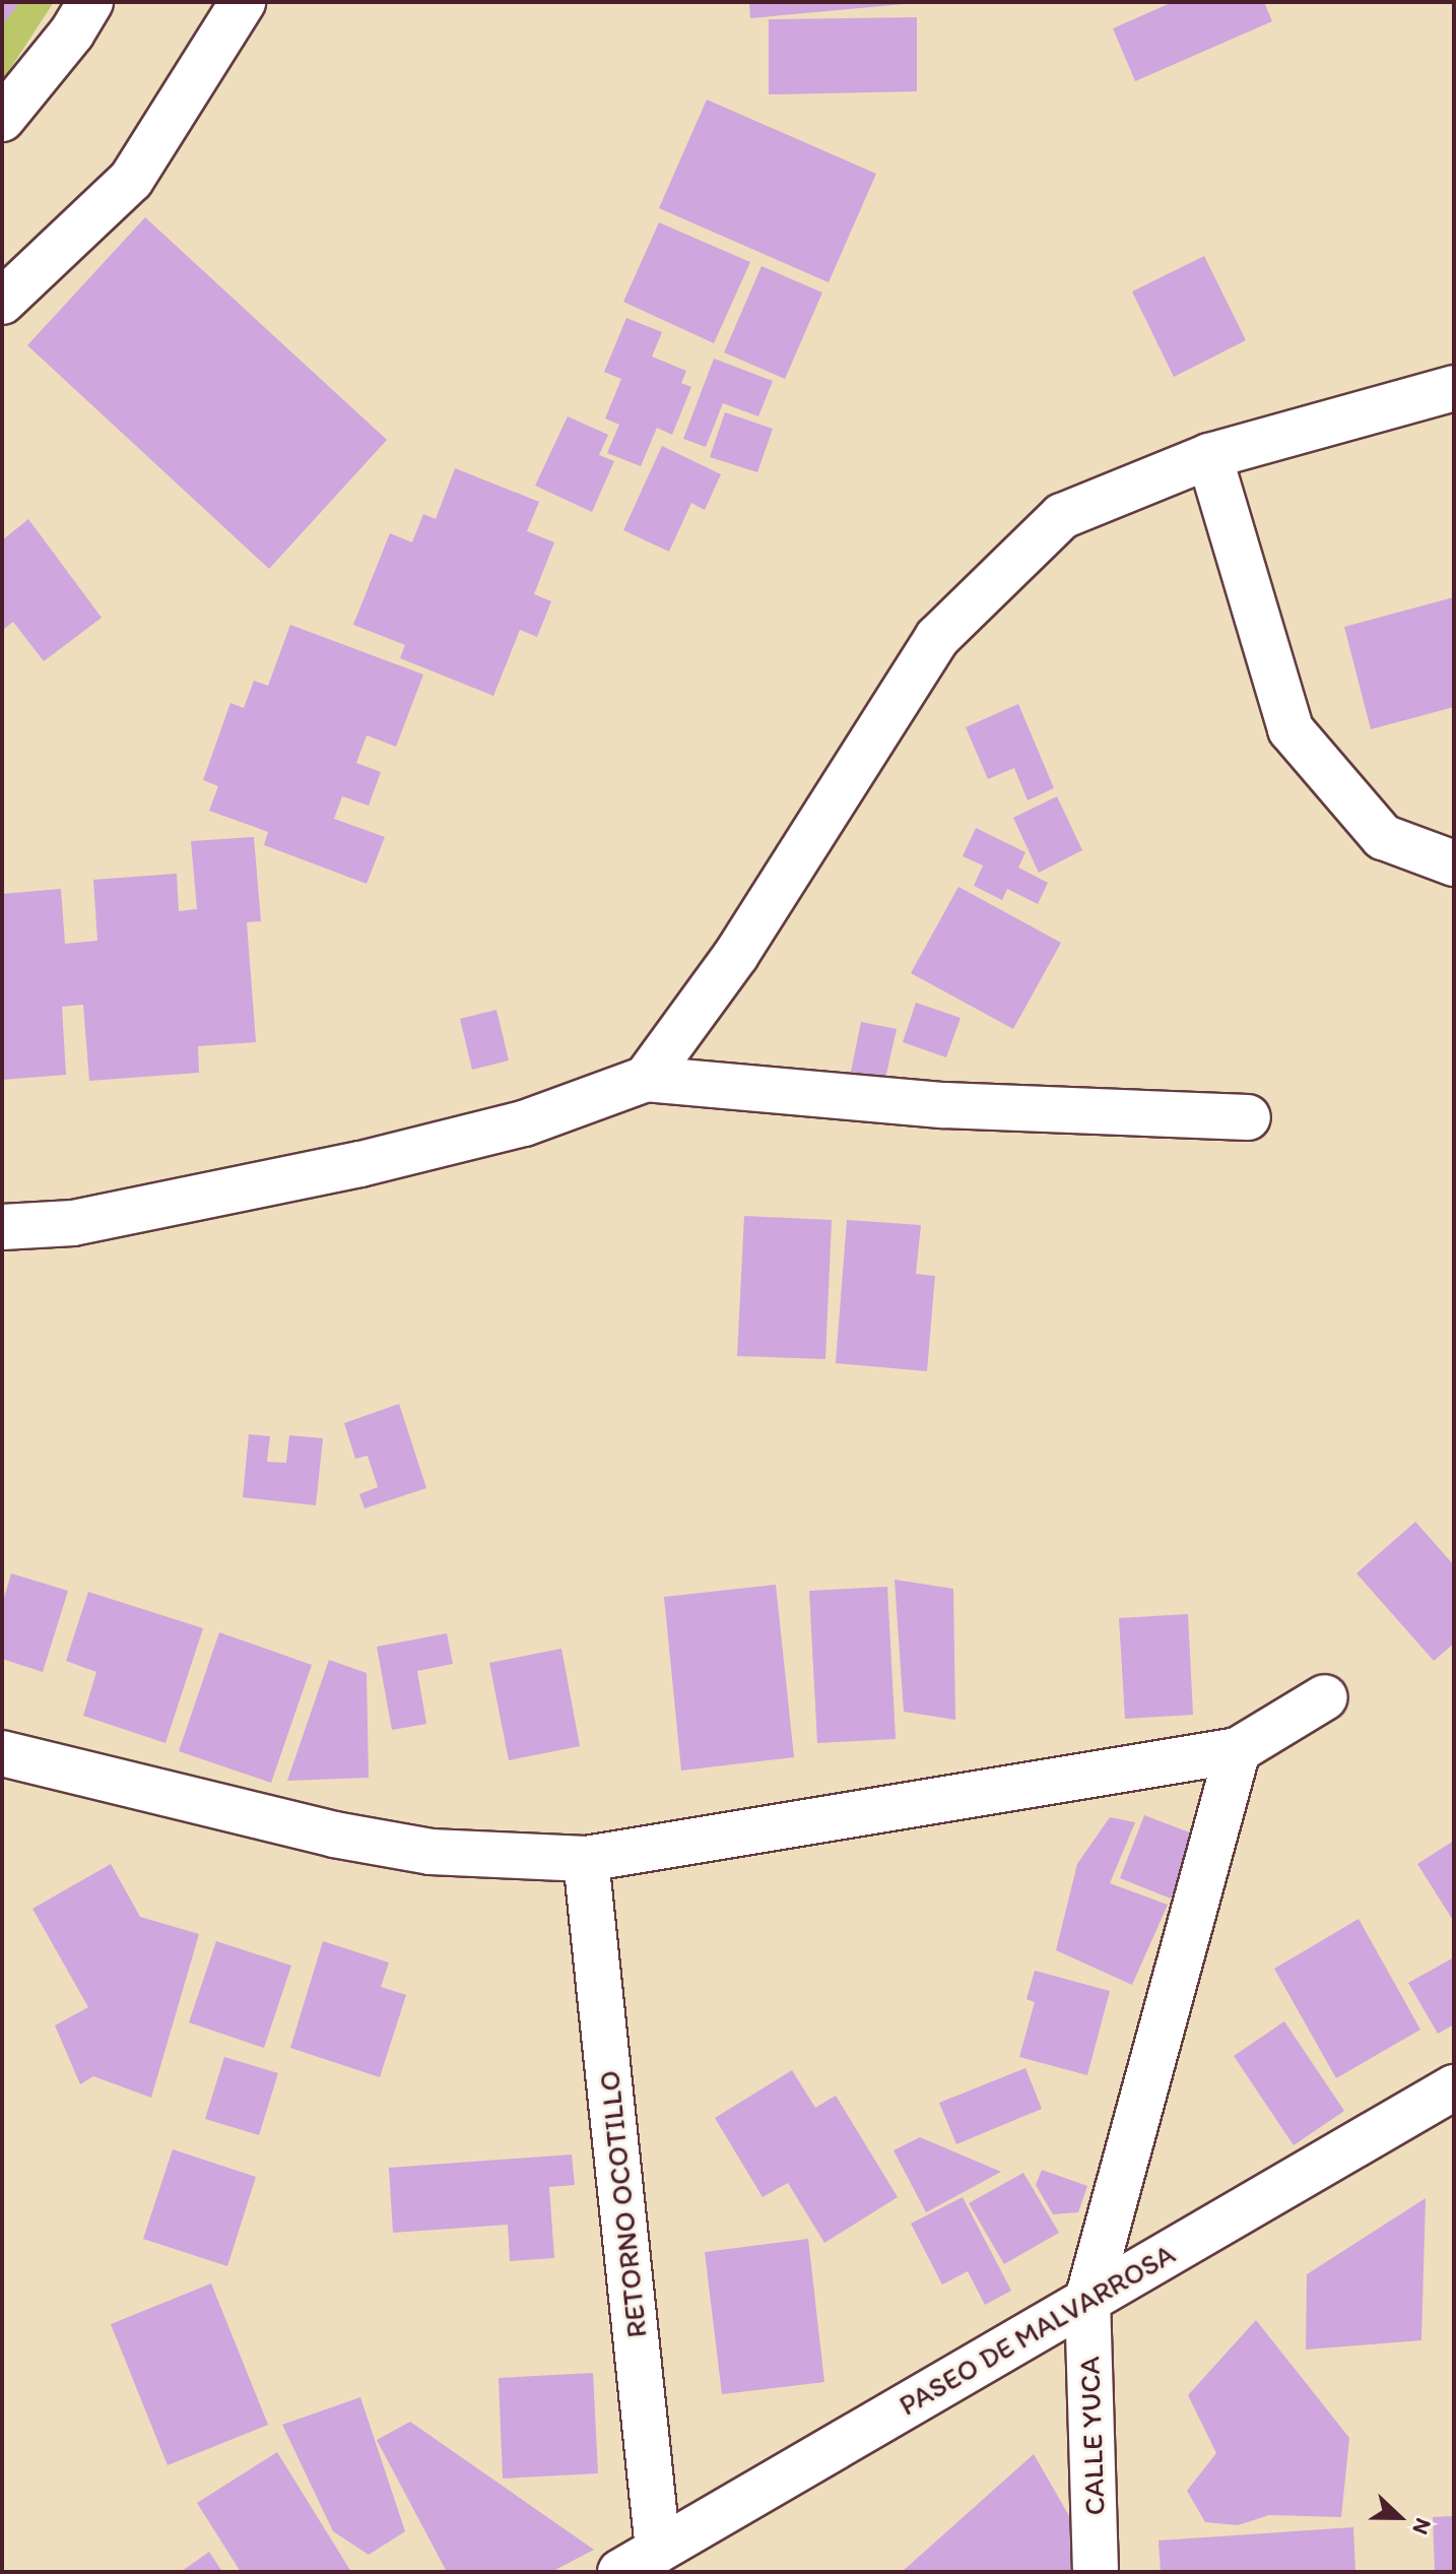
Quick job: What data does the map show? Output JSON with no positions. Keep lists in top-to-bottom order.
{
  "streets": {
    "street": ["RETORNO OCOTILLO", "PASEO DE MALVARROSA", "CALLE YUCA"]
  },
  "crossings": [
    ["RETORNO OCOTILLO", "PASEO DE MALVARROSA"],
    ["PASEO DE MALVARROSA", "CALLE YUCA"]
  ],
  "north": "right"
}
